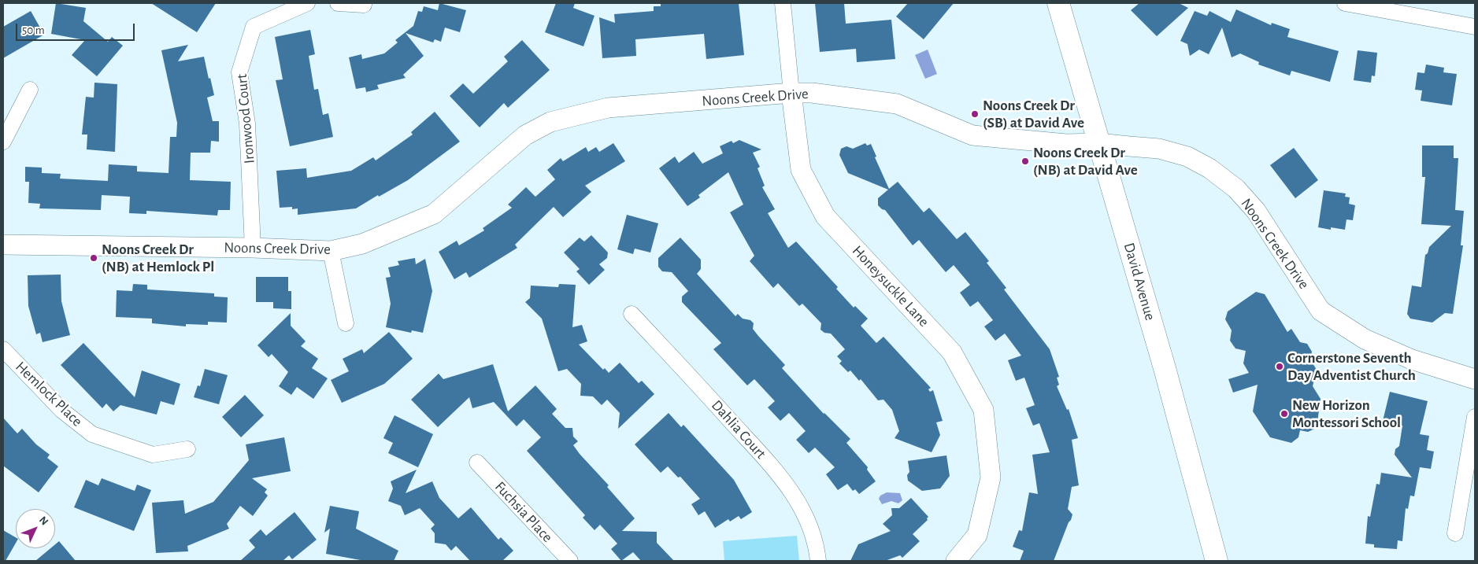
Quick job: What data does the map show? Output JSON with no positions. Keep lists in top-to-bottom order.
{
  "streets": {
    "main road": ["David Avenue"],
    "street": [
      "Noons Creek Drive",
      "Ironwood Court",
      "Honeysuckle Lane",
      "Hemlock Place",
      "Dahlia Court",
      "Fuchsia Place"
    ]
  },
  "crossings": [
    ["Noons Creek Drive", "Ironwood Court"],
    ["Noons Creek Drive", "David Avenue"],
    ["Noons Creek Drive", "Honeysuckle Lane"]
  ],
  "places": [
    "Noons Creek Dr (SB) at David Ave",
    "Noons Creek Dr (NB) at David Ave",
    "Noons Creek Dr (NB) at Hemlock Pl",
    "Cornerstone Seventh Day Adventist Church",
    "New Horizon Montessori School"
  ],
  "scale_bar": "50 m",
  "north": "top right"
}
